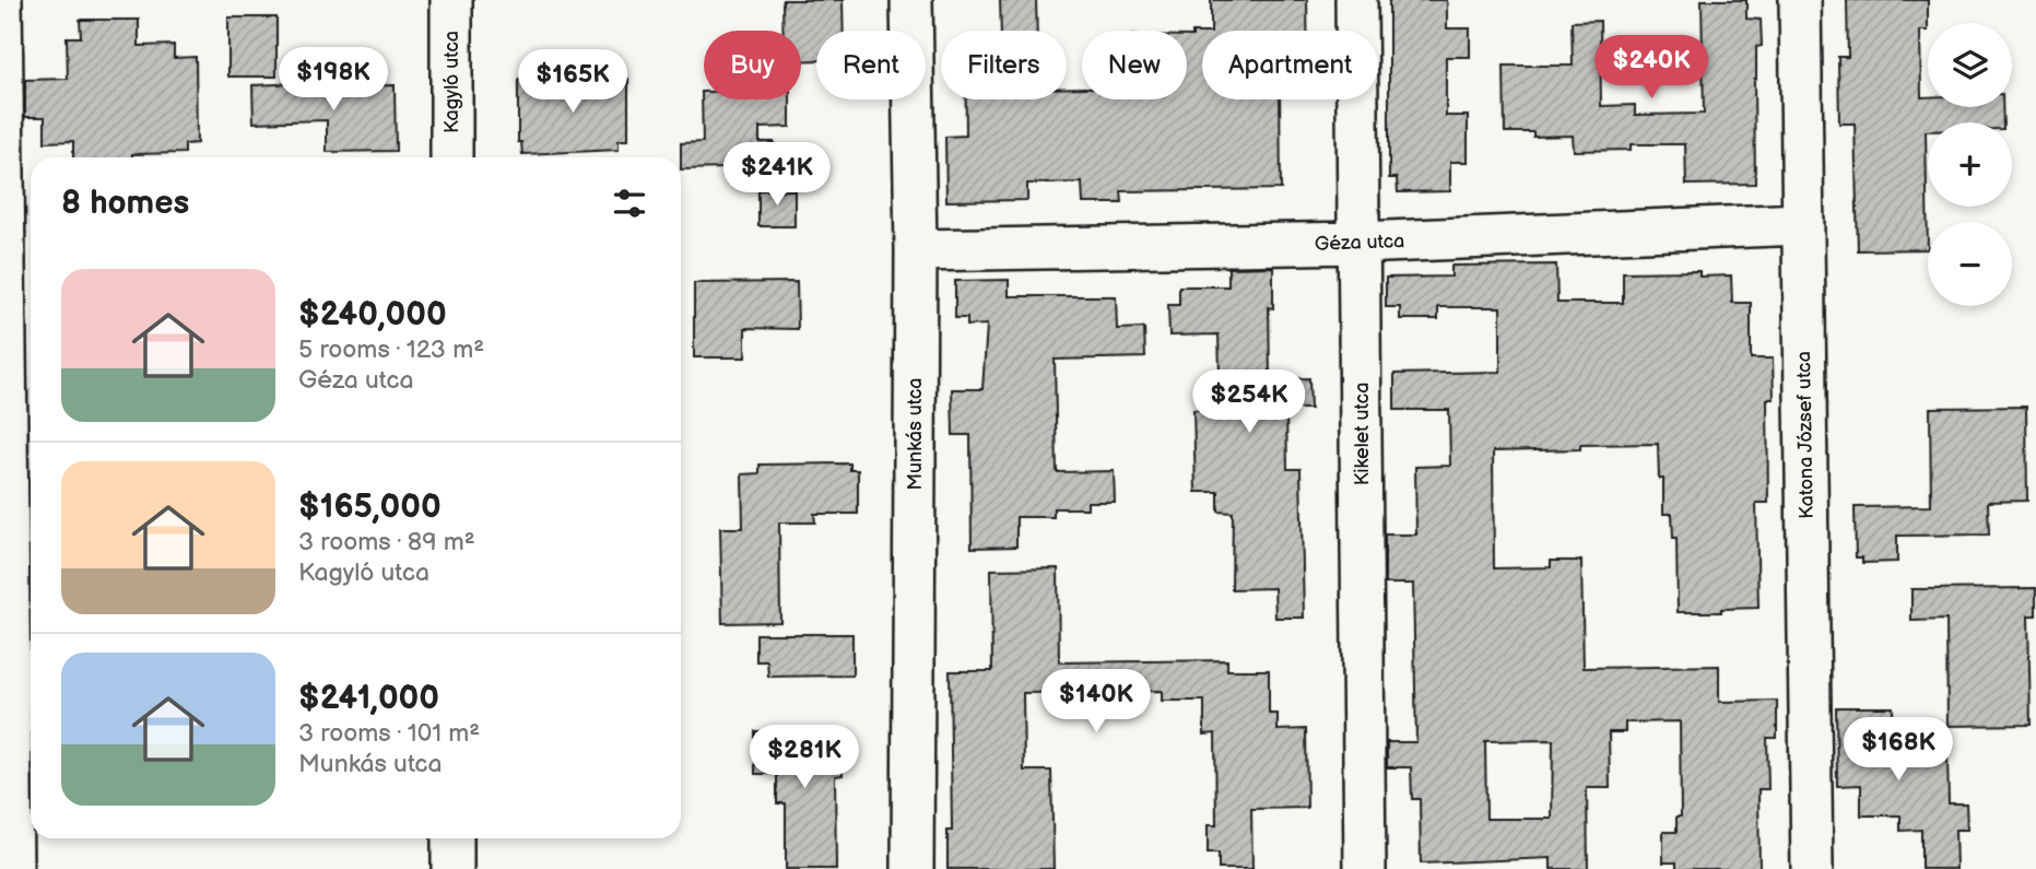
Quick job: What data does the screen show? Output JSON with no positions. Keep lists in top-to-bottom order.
{
  "streets": {
    "street": [
      "Kagyló utca",
      "Géza utca",
      "Munkás utca",
      "Kikelet utca",
      "Katona József utca"
    ]
  },
  "crossings": [
    ["Géza utca", "Munkás utca"],
    ["Géza utca", "Kikelet utca"],
    ["Géza utca", "Katona József utca"]
  ],
  "page": {
    "map_buttons": ["+", "−"],
    "chip": [
      "Buy",
      "Rent",
      "Filters",
      "New",
      "Apartment"
    ],
    "price": [
      "$240K",
      "$198K",
      "$165K",
      "$241K",
      "$254K",
      "$140K",
      "$168K",
      "$281K"
    ],
    "heading": "8 homes",
    "list": [
      {
        "name": "$240,000",
        "note": "5 rooms · 123 m² · Géza utca"
      },
      {
        "name": "$165,000",
        "note": "3 rooms · 89 m² · Kagyló utca"
      },
      {
        "name": "$241,000",
        "note": "3 rooms · 101 m² · Munkás utca"
      }
    ]
  }
}
